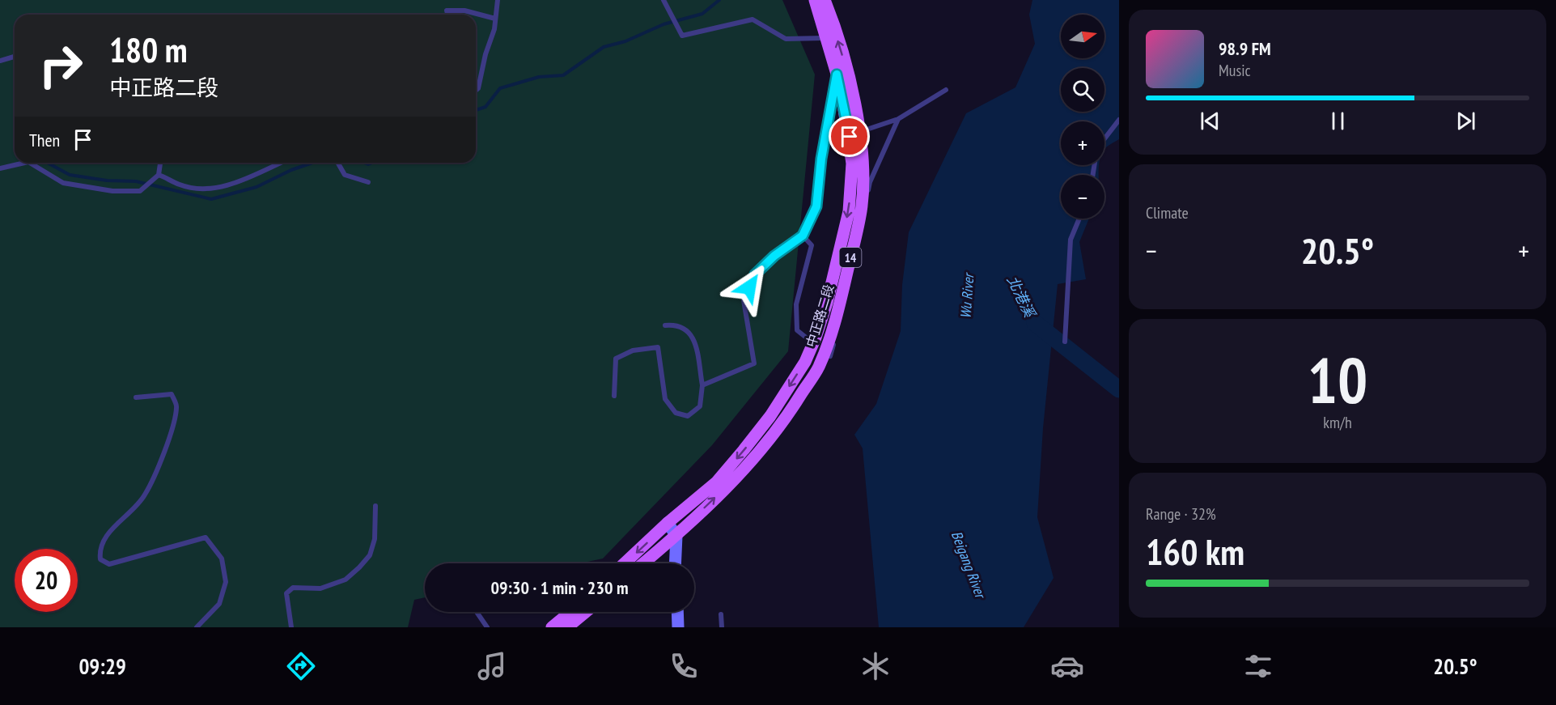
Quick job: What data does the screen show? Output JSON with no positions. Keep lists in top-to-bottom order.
{
  "streets": {
    "main road": ["14", "中正路二段"]
  },
  "water": ["Wu River", "北港溪", "Beigang River"],
  "north": "right",
  "page": {
    "map_buttons": ["+", "−"],
    "turn": ["180 m", "中正路二段"],
    "song": ["98.9 FM", "Music"],
    "then": "Then",
    "tile": [
      "Climate",
      ["10", "km/h"],
      ["Range · 32%", "160 km"]
    ],
    "heat": ["−", "20.5°", "+"],
    "limit": "20",
    "trip": "09:30 · 1 min · 230 m",
    "tabs": ["09:29", "20.5°"]
  }
}
